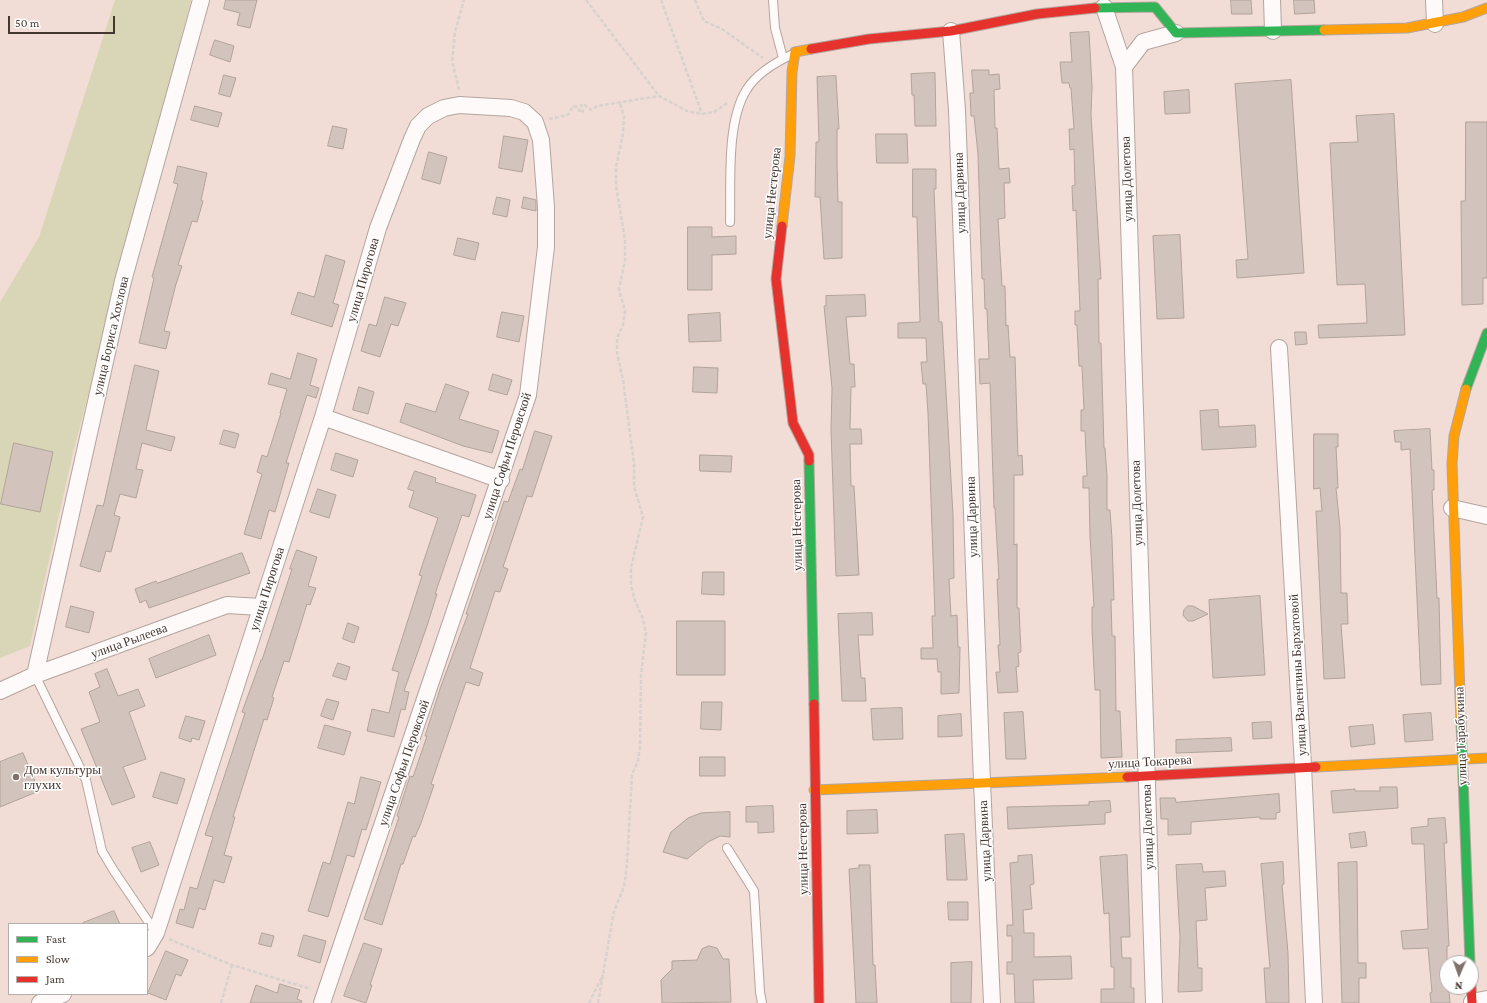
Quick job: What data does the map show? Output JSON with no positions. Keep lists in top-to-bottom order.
{
  "streets": {
    "street": [
      "улица Долетова",
      "улица Нестерова",
      "улица Дарвина",
      "улица Пирогова",
      "улица Бориса Хохлова",
      "улица Софьи Перовской",
      "улица Рылеева",
      "улица Валентины Бархатовой",
      "улица Тарабукина",
      "улица Токарева"
    ]
  },
  "crossings": [
    ["улица Долетова", "улица Токарева"],
    ["улица Нестерова", "улица Токарева"],
    ["улица Дарвина", "улица Токарева"],
    ["улица Пирогова", "улица Рылеева"],
    ["улица Бориса Хохлова", "улица Рылеева"],
    ["улица Валентины Бархатовой", "улица Токарева"],
    ["улица Тарабукина", "улица Токарева"]
  ],
  "places": ["Дом культуры глухих"],
  "legend": ["Fast", "Slow", "Jam"],
  "scale_bar": "50 m",
  "north": "bottom"
}
